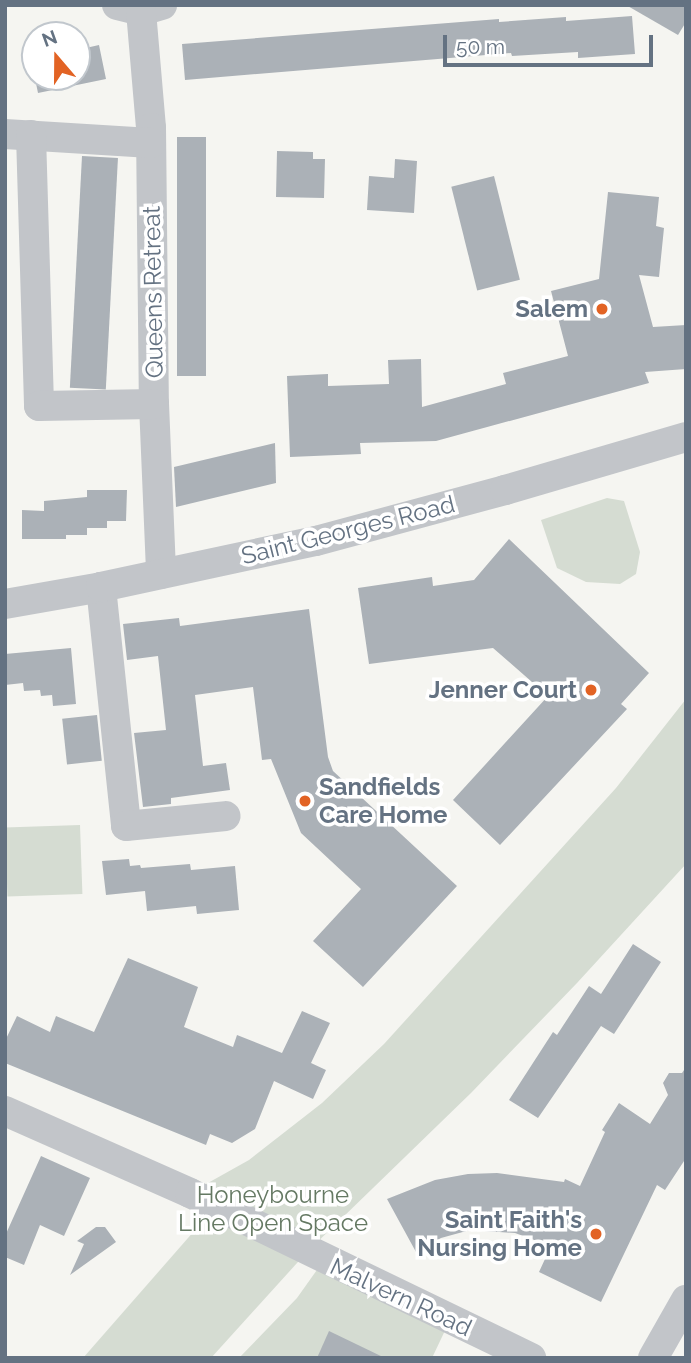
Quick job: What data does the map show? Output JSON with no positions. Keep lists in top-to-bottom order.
{
  "streets": {
    "street": ["Queens Retreat", "Saint Georges Road", "Malvern Road"]
  },
  "crossings": [
    ["Queens Retreat", "Saint Georges Road"]
  ],
  "parks": ["Honeybourne Line Open Space"],
  "places": [
    "Salem",
    "Jenner Court",
    "Sandfields Care Home",
    "Saint Faith's Nursing Home"
  ],
  "scale_bar": "50 m",
  "north": "top"
}
